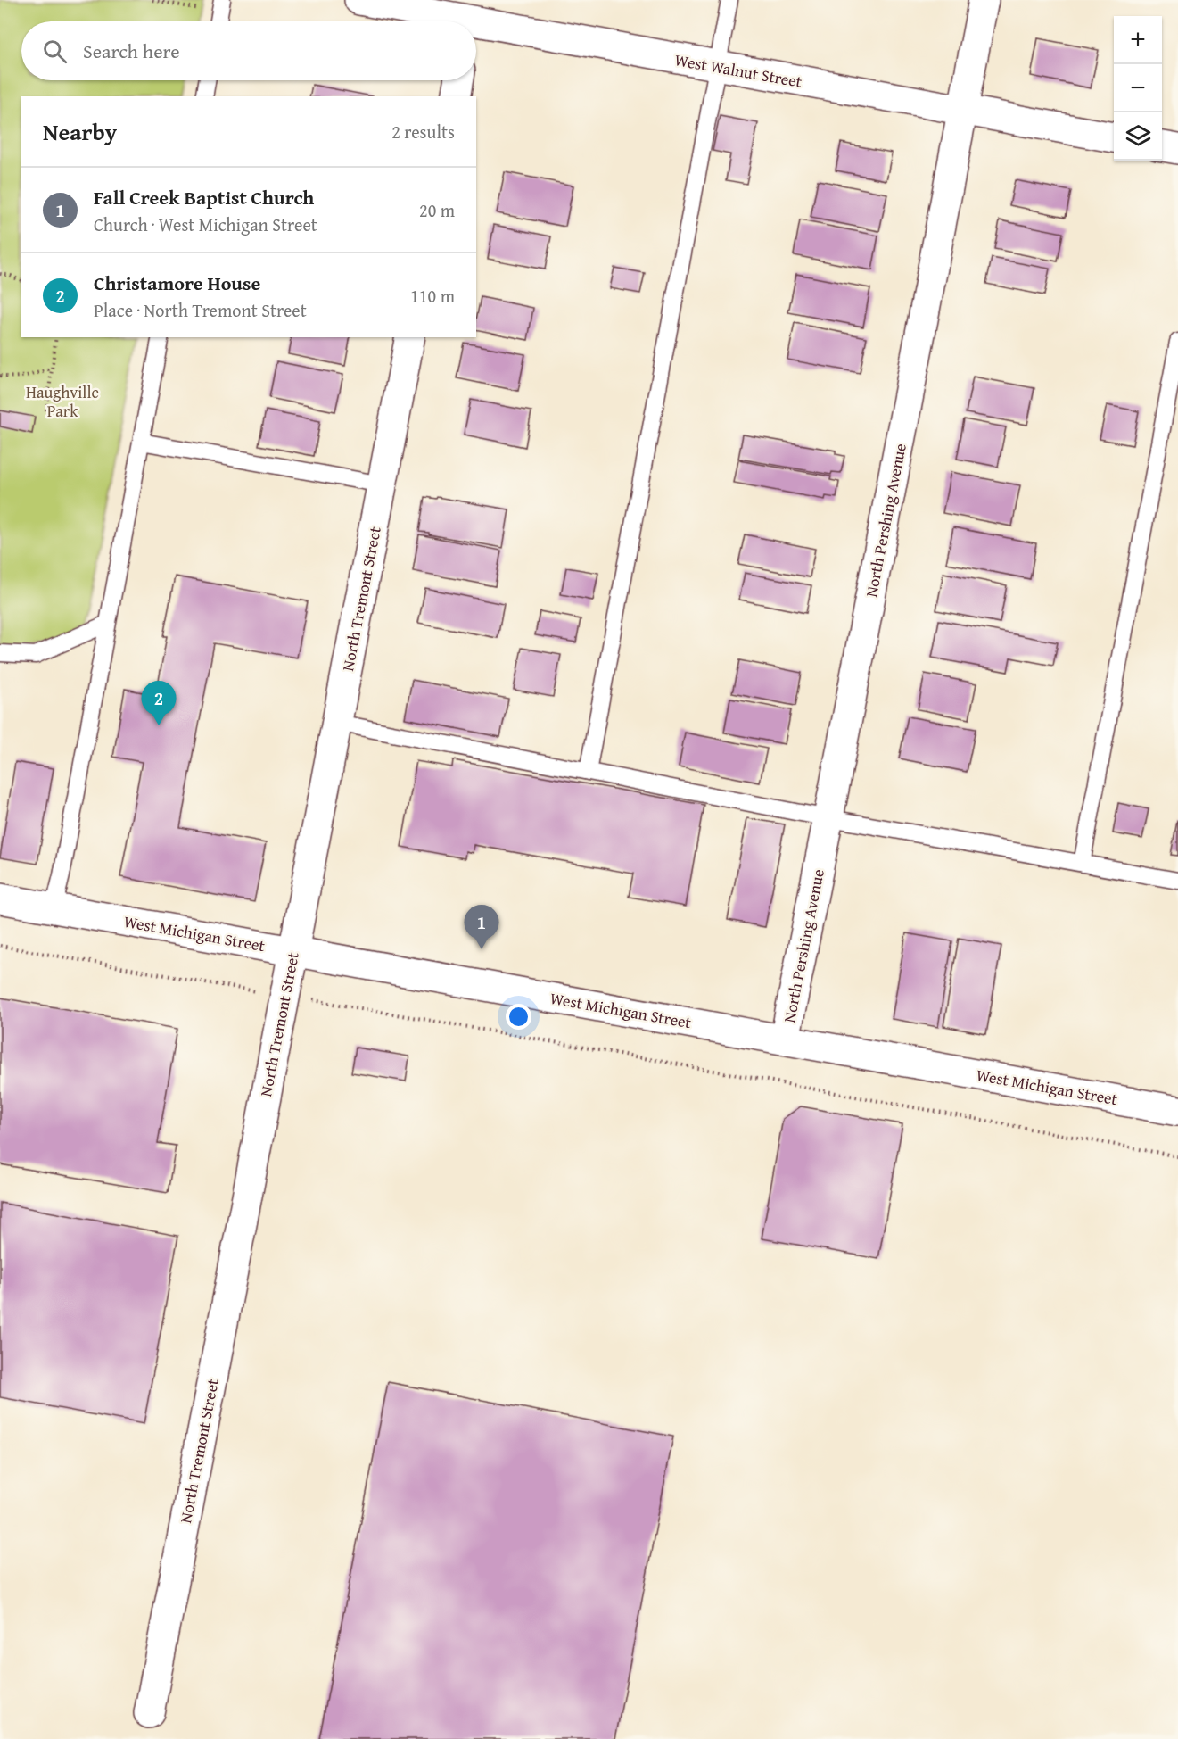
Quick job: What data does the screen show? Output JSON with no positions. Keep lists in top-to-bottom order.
{
  "streets": {
    "street": [
      "West Walnut Street",
      "North Pershing Avenue",
      "North Tremont Street",
      "West Michigan Street"
    ]
  },
  "crossings": [
    ["West Walnut Street", "North Pershing Avenue"],
    ["North Pershing Avenue", "West Michigan Street"],
    ["North Tremont Street", "West Michigan Street"]
  ],
  "parks": ["Haughville Park"],
  "page": {
    "map_buttons": ["+", "−"],
    "search": "Search here",
    "heading": ["Nearby", "2 results"],
    "list": [
      {
        "mark": "1",
        "name": "Fall Creek Baptist Church",
        "note": "Church · West Michigan Street",
        "value": "20 m"
      },
      {
        "mark": "2",
        "name": "Christamore House",
        "note": "Place · North Tremont Street",
        "value": "110 m"
      }
    ],
    "pins": ["2", "1"]
  }
}
